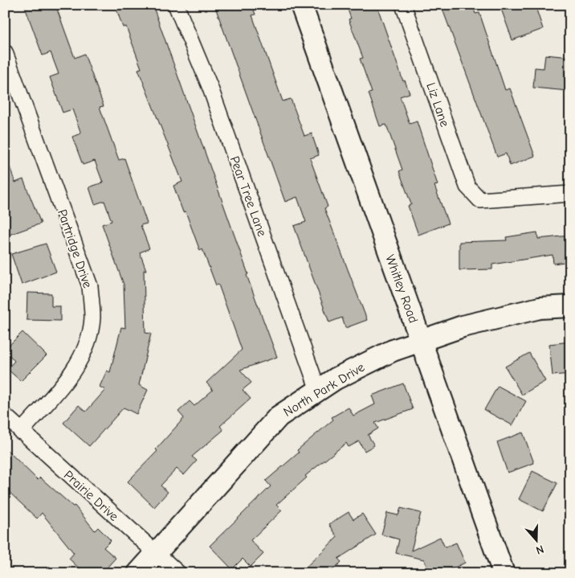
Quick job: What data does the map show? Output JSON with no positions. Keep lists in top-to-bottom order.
{
  "streets": {
    "street": [
      "Liz Lane",
      "Pear Tree Lane",
      "Partridge Drive",
      "Whitley Road",
      "North Park Drive",
      "Prairie Drive"
    ]
  },
  "crossings": [
    ["Pear Tree Lane", "North Park Drive"],
    ["Partridge Drive", "Prairie Drive"],
    ["Whitley Road", "North Park Drive"],
    ["North Park Drive", "Prairie Drive"]
  ],
  "north": "bottom"
}
